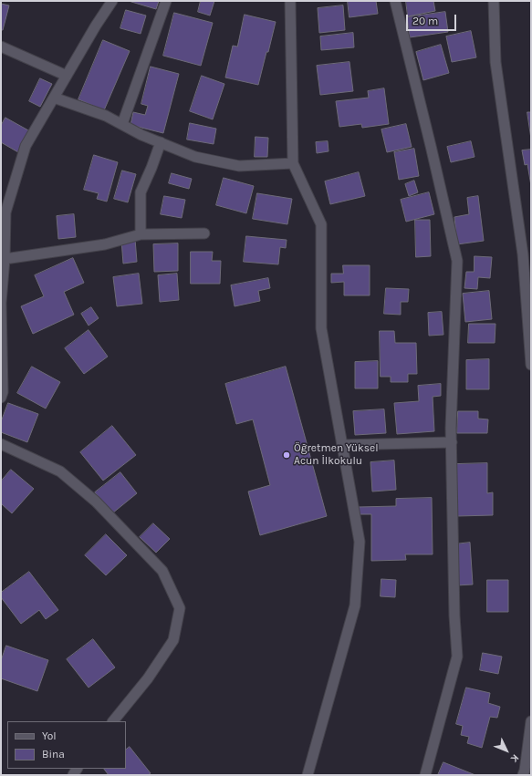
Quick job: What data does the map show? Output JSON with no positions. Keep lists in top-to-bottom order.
{
  "places": ["Öğretmen Yüksel Acun İlkokulu"],
  "legend": ["Yol", "Bina"],
  "scale_bar": "20 m",
  "north": "bottom right"
}
